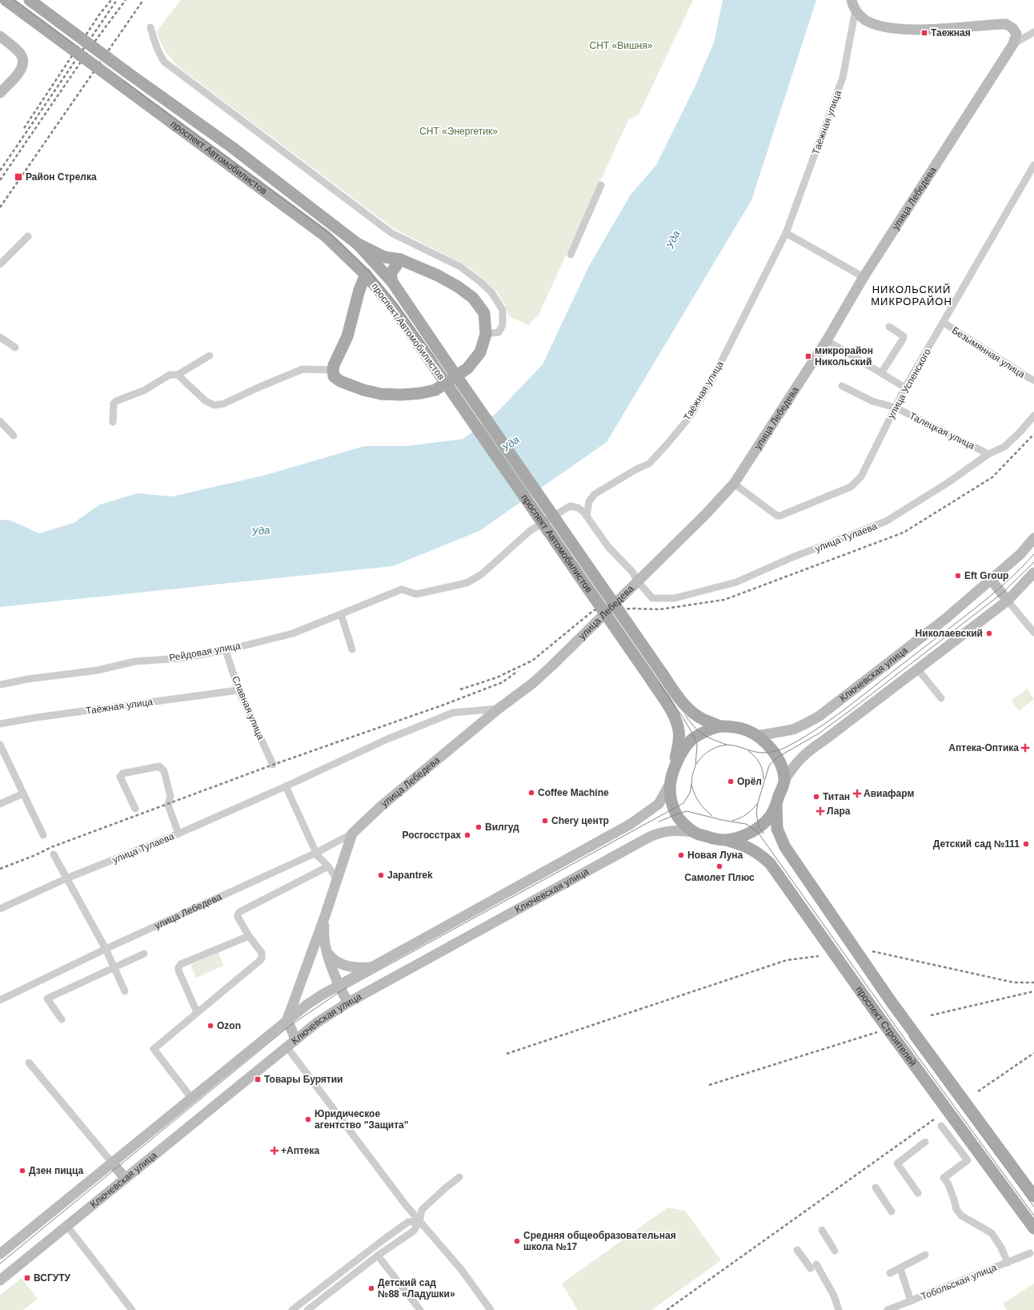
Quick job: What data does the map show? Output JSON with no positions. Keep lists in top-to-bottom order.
{
  "streets": {
    "main road": [
      "проспект Автомобилистов",
      "улица Лебедева",
      "Ключевская улица",
      "проспект Строителей"
    ],
    "street": [
      "Таёжная улица",
      "Безымянная улица",
      "улица Успенского",
      "Талецкая улица",
      "улица Тулаева",
      "Рейдовая улица",
      "Славная улица",
      "Тобольская улица"
    ]
  },
  "crossings": [
    ["Таёжная улица", "улица Тулаева"],
    ["Таёжная улица", "Славная улица"],
    ["проспект Автомобилистов", "Ключевская улица"],
    ["проспект Автомобилистов", "проспект Строителей"],
    ["улица Лебедева", "улица Успенского"],
    ["улица Лебедева", "улица Тулаева"],
    ["Безымянная улица", "улица Успенского"],
    ["улица Успенского", "Талецкая улица"],
    ["Талецкая улица", "улица Тулаева"],
    ["улица Тулаева", "Рейдовая улица"],
    ["Рейдовая улица", "Славная улица"],
    ["Ключевская улица", "проспект Строителей"]
  ],
  "districts": ["НИКОЛЬСКИЙ МИКРОРАЙОН"],
  "water": ["Уда"],
  "parks": ["СНТ «Вишня»", "СНТ «Энергетик»"],
  "places": {
    "transit": [
      "Таежная",
      "Район Стрелка",
      "микрорайон Никольский",
      "Товары Бурятии",
      "ВСГУТУ"
    ],
    "other": [
      "Eft Group",
      "Николаевский",
      "Орёл",
      "Coffee Machine",
      "Титан",
      "Chery центр",
      "Вилгуд",
      "Росгосстрах",
      "Детский сад №111",
      "Новая Луна",
      "Самолет Плюс",
      "Japantrek",
      "Ozon",
      "Юридическое агентство \"Защита\"",
      "Дзен пицца",
      "Средняя общеобразовательная школа №17",
      "Детский сад №88 «Ладушки»"
    ],
    "health": [
      "Аптека-Оптика",
      "Авиафарм",
      "Лара",
      "+Аптека"
    ]
  }
}
